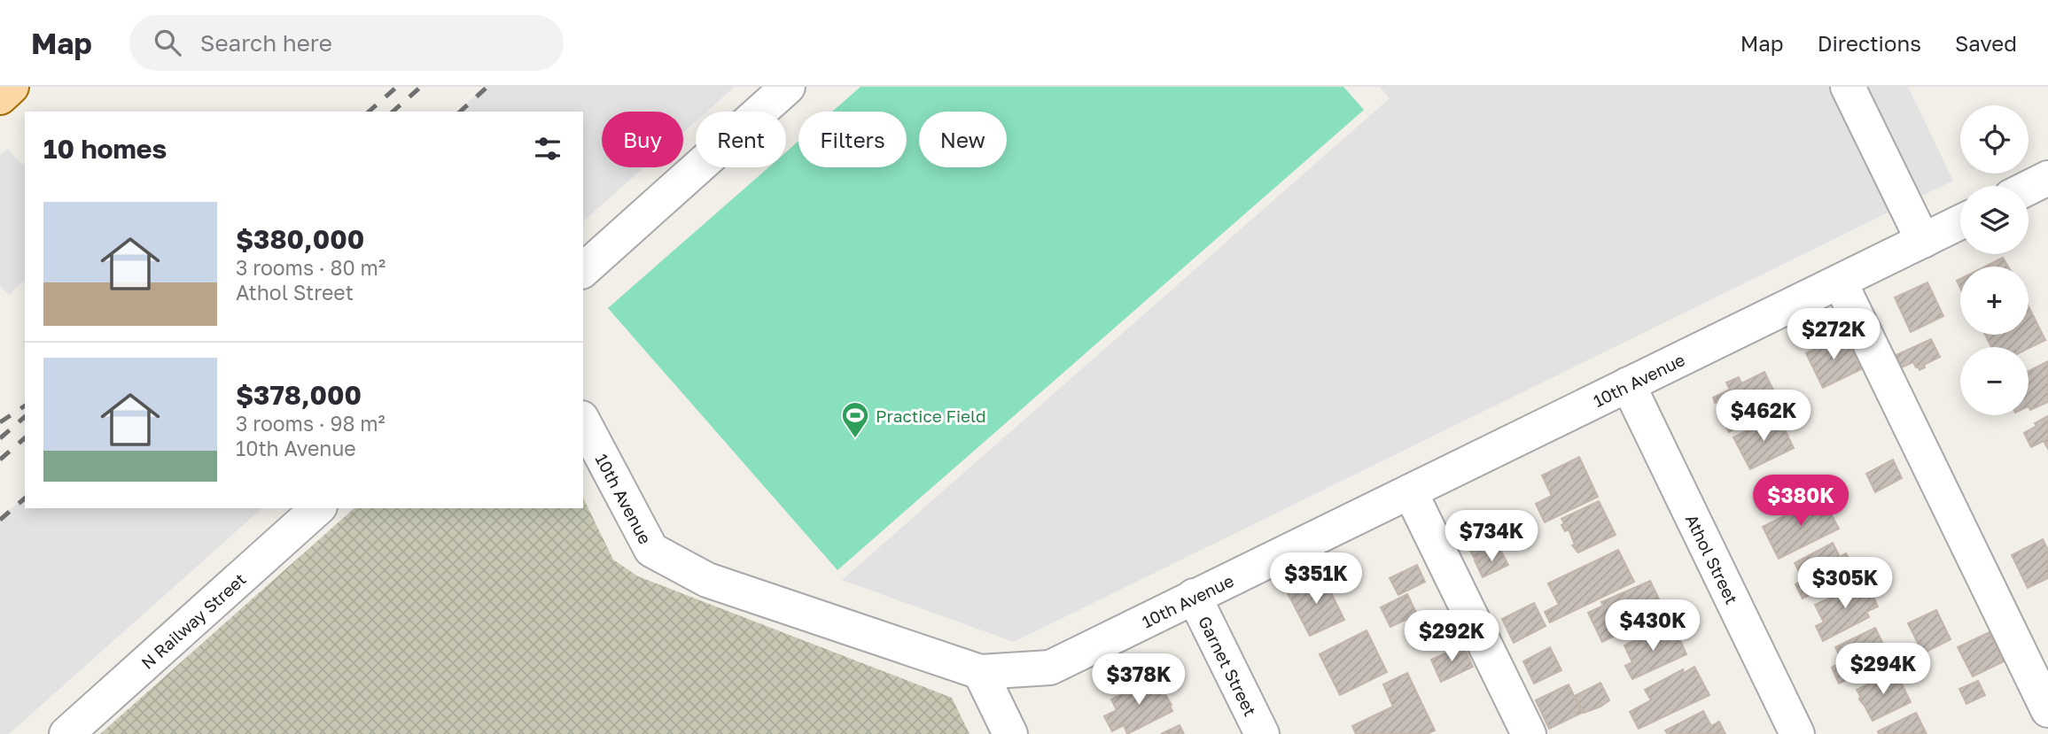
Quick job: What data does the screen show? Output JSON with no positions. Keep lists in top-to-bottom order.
{
  "streets": {
    "street": [
      "10th Avenue",
      "Athol Street",
      "N Railway Street",
      "Garnet Street"
    ]
  },
  "crossings": [
    ["10th Avenue", "Athol Street"],
    ["10th Avenue", "Garnet Street"]
  ],
  "places": {
    "sports": ["Practice Field"]
  },
  "page": {
    "header": "Map",
    "search": "Search here",
    "nav": ["Map", "Directions", "Saved"],
    "map_buttons": ["+", "−"],
    "chip": [
      "Buy",
      "Rent",
      "Filters",
      "New"
    ],
    "heading": "10 homes",
    "list": [
      {
        "name": "$380,000",
        "note": "3 rooms · 80 m² · Athol Street"
      },
      {
        "name": "$378,000",
        "note": "3 rooms · 98 m² · 10th Avenue"
      }
    ],
    "price": [
      "$272K",
      "$462K",
      "$380K",
      "$734K",
      "$351K",
      "$305K",
      "$430K",
      "$292K",
      "$294K",
      "$378K"
    ]
  }
}
